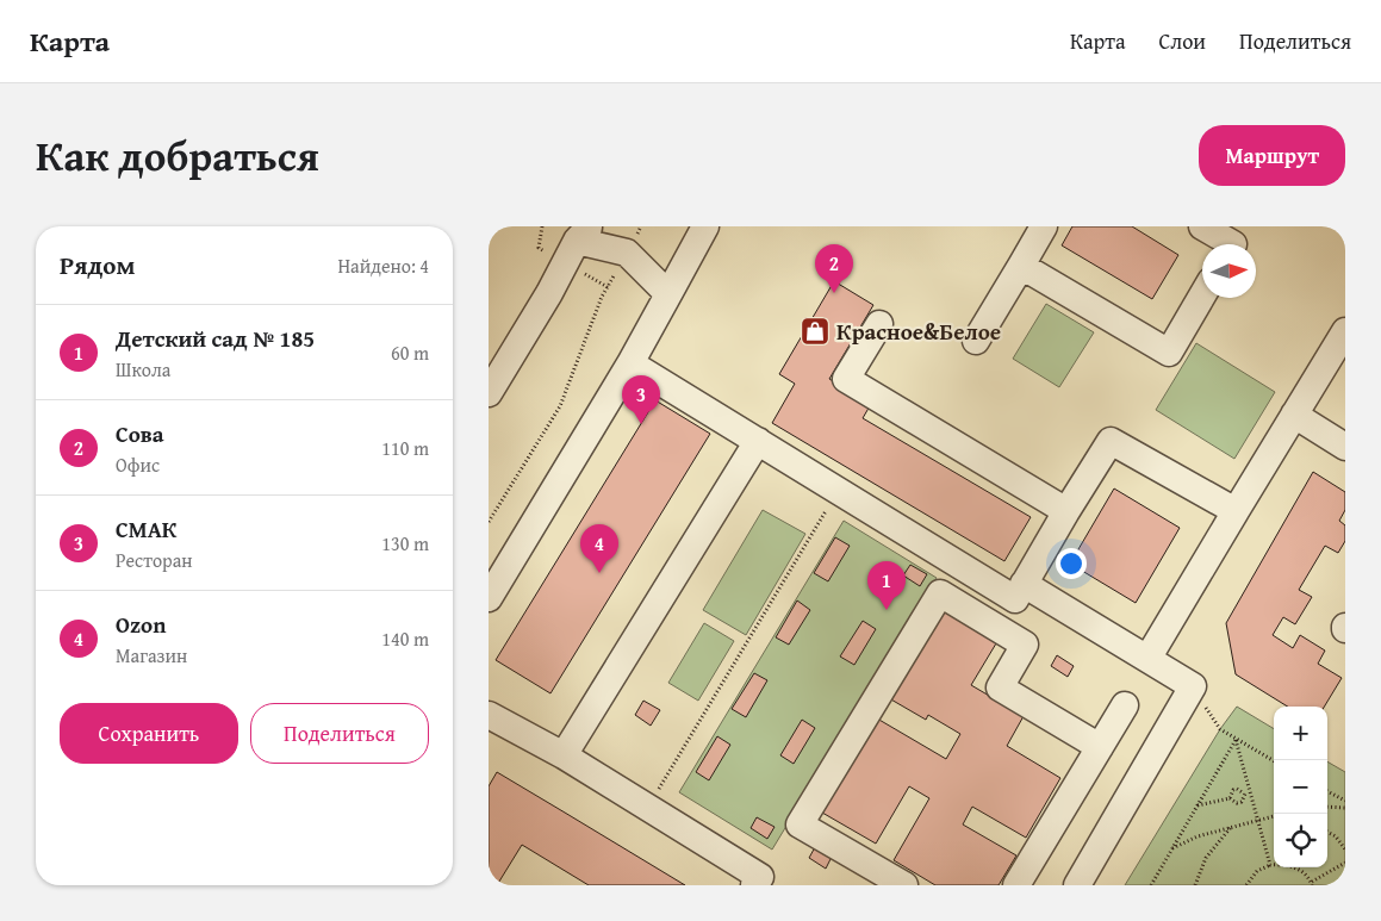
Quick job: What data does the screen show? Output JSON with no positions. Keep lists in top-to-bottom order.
{
  "places": {
    "shop": ["Красное&Белое"]
  },
  "north": "right",
  "page": {
    "header": "Карта",
    "nav": ["Карта", "Слои", "Поделиться"],
    "title": "Как добраться",
    "buttons": [
      "Маршрут",
      ["Сохранить", "Поделиться"]
    ],
    "heading": ["Рядом", "Найдено: 4"],
    "pins": [
      "2",
      "3",
      "4",
      "1"
    ],
    "list": [
      {
        "mark": "1",
        "name": "Детский сад № 185",
        "note": "Школа",
        "value": "60 m"
      },
      {
        "mark": "2",
        "name": "Сова",
        "note": "Офис",
        "value": "110 m"
      },
      {
        "mark": "3",
        "name": "СМАК",
        "note": "Ресторан",
        "value": "130 m"
      },
      {
        "mark": "4",
        "name": "Ozon",
        "note": "Магазин",
        "value": "140 m"
      }
    ],
    "map_buttons": ["+", "−"]
  }
}
